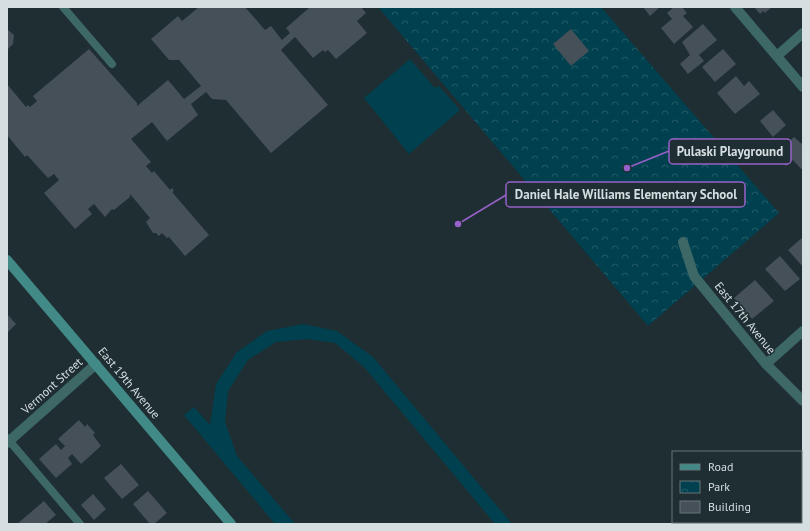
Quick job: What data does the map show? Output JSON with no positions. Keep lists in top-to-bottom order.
{
  "streets": {
    "street": ["East 17th Avenue", "East 19th Avenue", "Vermont Street"]
  },
  "crossings": [
    ["East 19th Avenue", "Vermont Street"]
  ],
  "places": ["Pulaski Playground", "Daniel Hale Williams Elementary School"],
  "legend": ["Road", "Park", "Building"]
}
